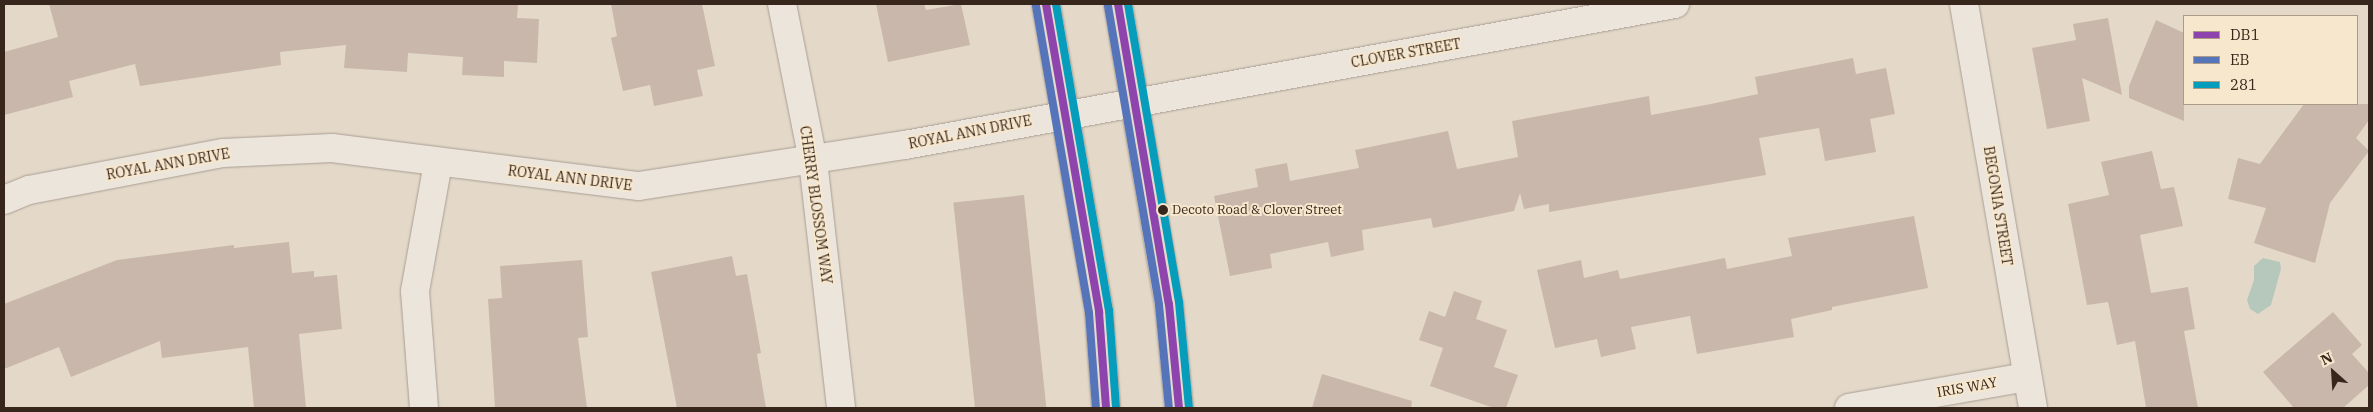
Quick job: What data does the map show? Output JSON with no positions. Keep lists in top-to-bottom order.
{
  "streets": {
    "street": [
      "CLOVER STREET",
      "ROYAL ANN DRIVE",
      "CHERRY BLOSSOM WAY",
      "BEGONIA STREET",
      "IRIS WAY"
    ]
  },
  "crossings": [
    ["CLOVER STREET", "ROYAL ANN DRIVE"],
    ["ROYAL ANN DRIVE", "CHERRY BLOSSOM WAY"],
    ["BEGONIA STREET", "IRIS WAY"]
  ],
  "places": ["Decoto Road & Clover Street"],
  "lines": ["transit line DB1", "transit line 281", "transit line EB"],
  "legend": ["DB1", "EB", "281"],
  "north": "top left"
}
